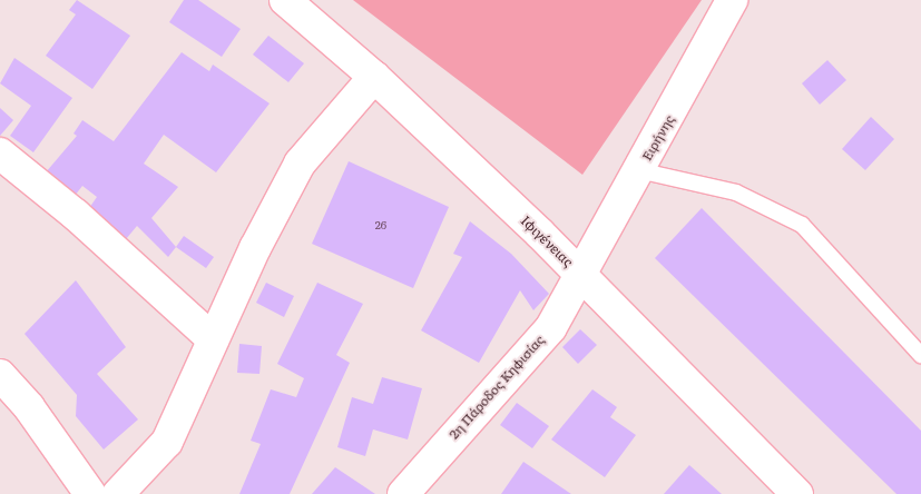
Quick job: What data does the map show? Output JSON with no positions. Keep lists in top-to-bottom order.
{
  "streets": {
    "street": ["Ειρήνης", "Ιφιγένειας", "2η Πάροδος Κηφισίας"]
  },
  "crossings": [
    ["Ειρήνης", "Ιφιγένειας"],
    ["Ειρήνης", "2η Πάροδος Κηφισίας"],
    ["Ιφιγένειας", "2η Πάροδος Κηφισίας"]
  ],
  "house_numbers": ["26"]
}
